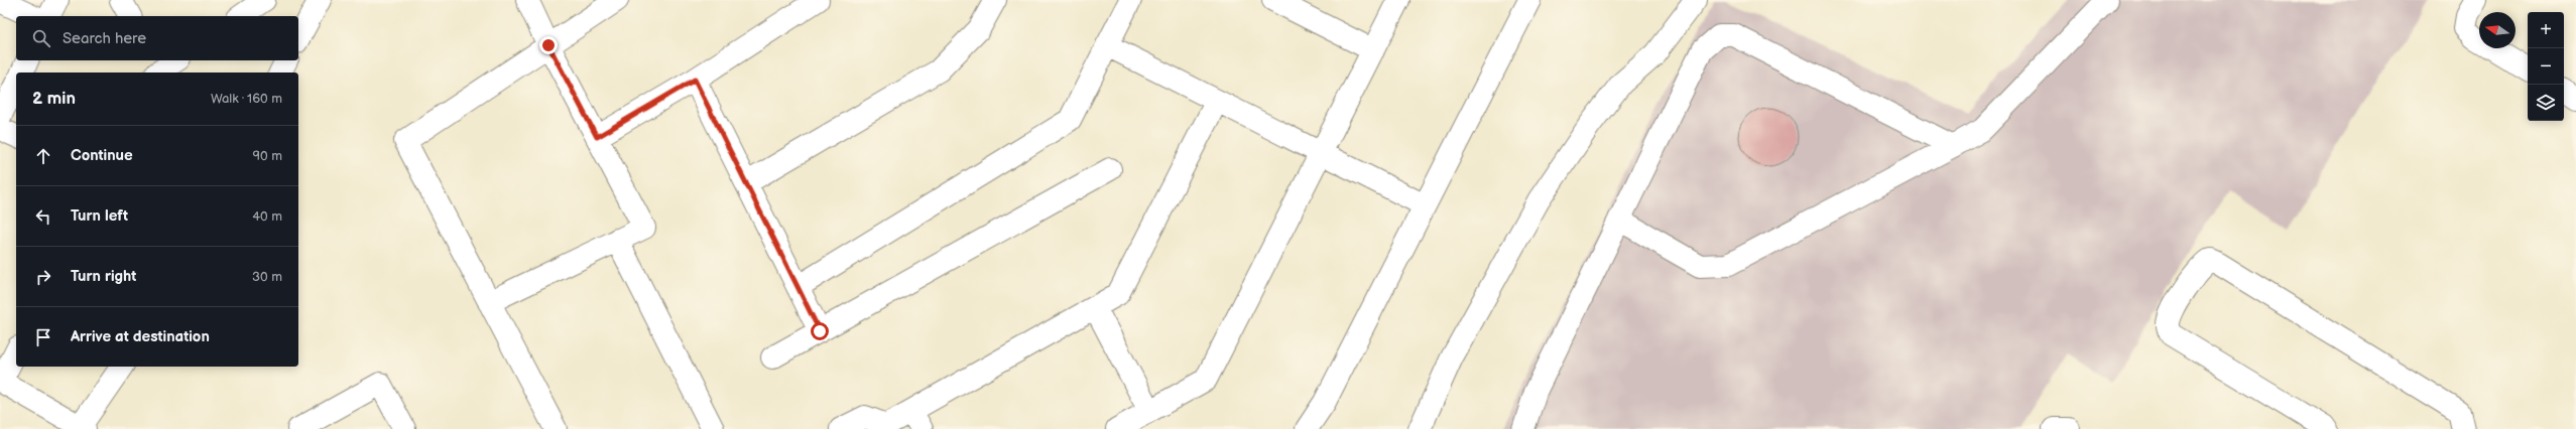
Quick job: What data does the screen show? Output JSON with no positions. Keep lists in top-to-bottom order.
{
  "north": "left",
  "page": {
    "map_buttons": ["+", "−"],
    "search": "Search here",
    "heading": ["2 min", "Walk · 160 m"],
    "list": [
      ["Continue", "90 m"],
      ["Turn left", "40 m"],
      ["Turn right", "30 m"],
      "Arrive at destination"
    ]
  }
}
